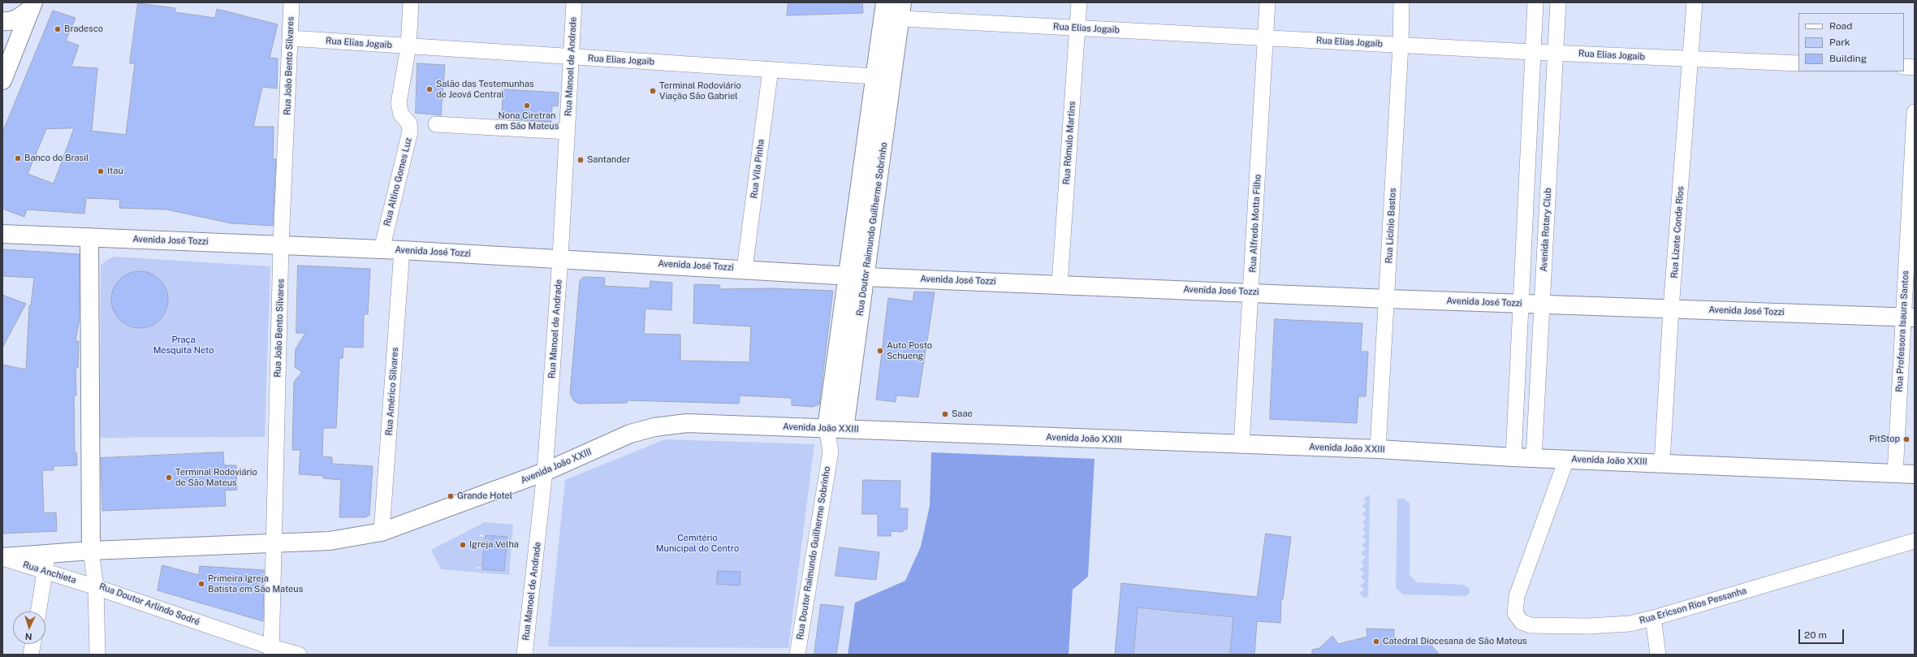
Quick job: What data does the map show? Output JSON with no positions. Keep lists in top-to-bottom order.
{
  "streets": {
    "street": [
      "Rua Elias Jogaib",
      "Rua João Bento Silvares",
      "Rua Manoel de Andrade",
      "Rua Rômulo Martins",
      "Rua Vila Pinha",
      "Rua Altino Gomes Luz",
      "Rua Alfredo Motta Filho",
      "Rua Licínio Bastos",
      "Rua Doutor Raimundo Guilherme Sobrinho",
      "Avenida Rotary Club",
      "Rua Lizete Conde Rios",
      "Avenida José Tozzi",
      "Rua Professora Isaura Santos",
      "Rua Américo Silvares",
      "Avenida João XXIII",
      "Rua Anchieta",
      "Rua Doutor Arlindo Sodré",
      "Rua Ericson Rios Pessanha"
    ]
  },
  "crossings": [
    ["Rua Elias Jogaib", "Rua João Bento Silvares"],
    ["Rua Elias Jogaib", "Rua Manoel de Andrade"],
    ["Rua Elias Jogaib", "Rua Rômulo Martins"],
    ["Rua Elias Jogaib", "Rua Vila Pinha"],
    ["Rua Elias Jogaib", "Rua Altino Gomes Luz"],
    ["Rua Elias Jogaib", "Rua Alfredo Motta Filho"],
    ["Rua Elias Jogaib", "Rua Licínio Bastos"],
    ["Rua Elias Jogaib", "Rua Doutor Raimundo Guilherme Sobrinho"],
    ["Rua Elias Jogaib", "Avenida Rotary Club"],
    ["Rua Elias Jogaib", "Rua Lizete Conde Rios"],
    ["Rua João Bento Silvares", "Avenida José Tozzi"],
    ["Rua João Bento Silvares", "Avenida João XXIII"],
    ["Rua João Bento Silvares", "Rua Doutor Arlindo Sodré"],
    ["Rua Manoel de Andrade", "Avenida José Tozzi"],
    ["Rua Manoel de Andrade", "Avenida João XXIII"],
    ["Rua Rômulo Martins", "Avenida José Tozzi"],
    ["Rua Vila Pinha", "Avenida José Tozzi"],
    ["Rua Altino Gomes Luz", "Avenida José Tozzi"],
    ["Rua Alfredo Motta Filho", "Avenida José Tozzi"],
    ["Rua Alfredo Motta Filho", "Avenida João XXIII"],
    ["Rua Licínio Bastos", "Avenida José Tozzi"],
    ["Rua Licínio Bastos", "Avenida João XXIII"],
    ["Rua Doutor Raimundo Guilherme Sobrinho", "Avenida José Tozzi"],
    ["Rua Doutor Raimundo Guilherme Sobrinho", "Avenida João XXIII"],
    ["Avenida Rotary Club", "Avenida José Tozzi"],
    ["Avenida Rotary Club", "Avenida João XXIII"],
    ["Rua Lizete Conde Rios", "Avenida José Tozzi"],
    ["Rua Lizete Conde Rios", "Avenida João XXIII"],
    ["Avenida José Tozzi", "Rua Professora Isaura Santos"],
    ["Avenida José Tozzi", "Rua Américo Silvares"],
    ["Rua Professora Isaura Santos", "Avenida João XXIII"],
    ["Rua Américo Silvares", "Avenida João XXIII"],
    ["Avenida João XXIII", "Rua Ericson Rios Pessanha"],
    ["Rua Anchieta", "Rua Doutor Arlindo Sodré"]
  ],
  "parks": ["Praça Mesquita Neto", "Cemitério Municipal do Centro"],
  "places": [
    "Bradesco",
    "Salão das Testemunhas de Jeová Central",
    "Terminal Rodoviário Viação São Gabriel",
    "Nona Ciretran em São Mateus",
    "Banco do Brasil",
    "Santander",
    "Itaú",
    "Auto Posto Schueng",
    "Saae",
    "PitStop",
    "Terminal Rodoviário de São Mateus",
    "Grande Hotel",
    "Igreja Velha",
    "Primeira Igreja Batista em São Mateus",
    "Catedral Diocesana de São Mateus"
  ],
  "legend": ["Road", "Park", "Building"],
  "scale_bar": "20 m",
  "north": "bottom"
}
